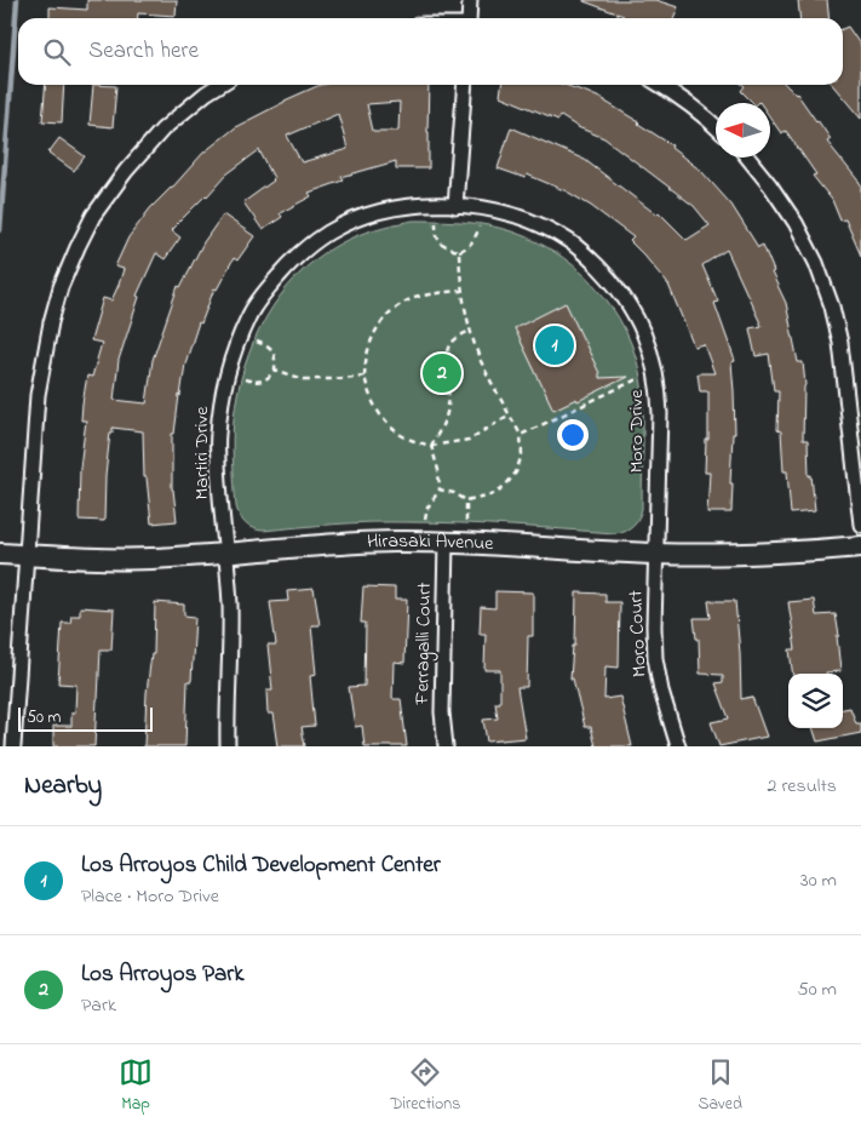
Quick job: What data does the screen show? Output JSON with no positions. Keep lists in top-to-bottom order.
{
  "streets": {
    "street": [
      "Moro Drive",
      "Martiri Drive",
      "Hirasaki Avenue",
      "Moro Court",
      "Ferragalli Court"
    ]
  },
  "crossings": [
    ["Moro Drive", "Martiri Drive"],
    ["Moro Drive", "Hirasaki Avenue"],
    ["Moro Drive", "Moro Court"],
    ["Martiri Drive", "Hirasaki Avenue"],
    ["Hirasaki Avenue", "Moro Court"],
    ["Hirasaki Avenue", "Ferragalli Court"]
  ],
  "scale_bar": "50 m",
  "north": "left",
  "page": {
    "search": "Search here",
    "pins": ["1", "2"],
    "scale": "50 m",
    "heading": ["Nearby", "2 results"],
    "list": [
      {
        "mark": "1",
        "name": "Los Arroyos Child Development Center",
        "note": "Place · Moro Drive",
        "value": "30 m"
      },
      {
        "mark": "2",
        "name": "Los Arroyos Park",
        "note": "Park",
        "value": "50 m"
      }
    ],
    "nav": ["Map", "Directions", "Saved"]
  }
}
